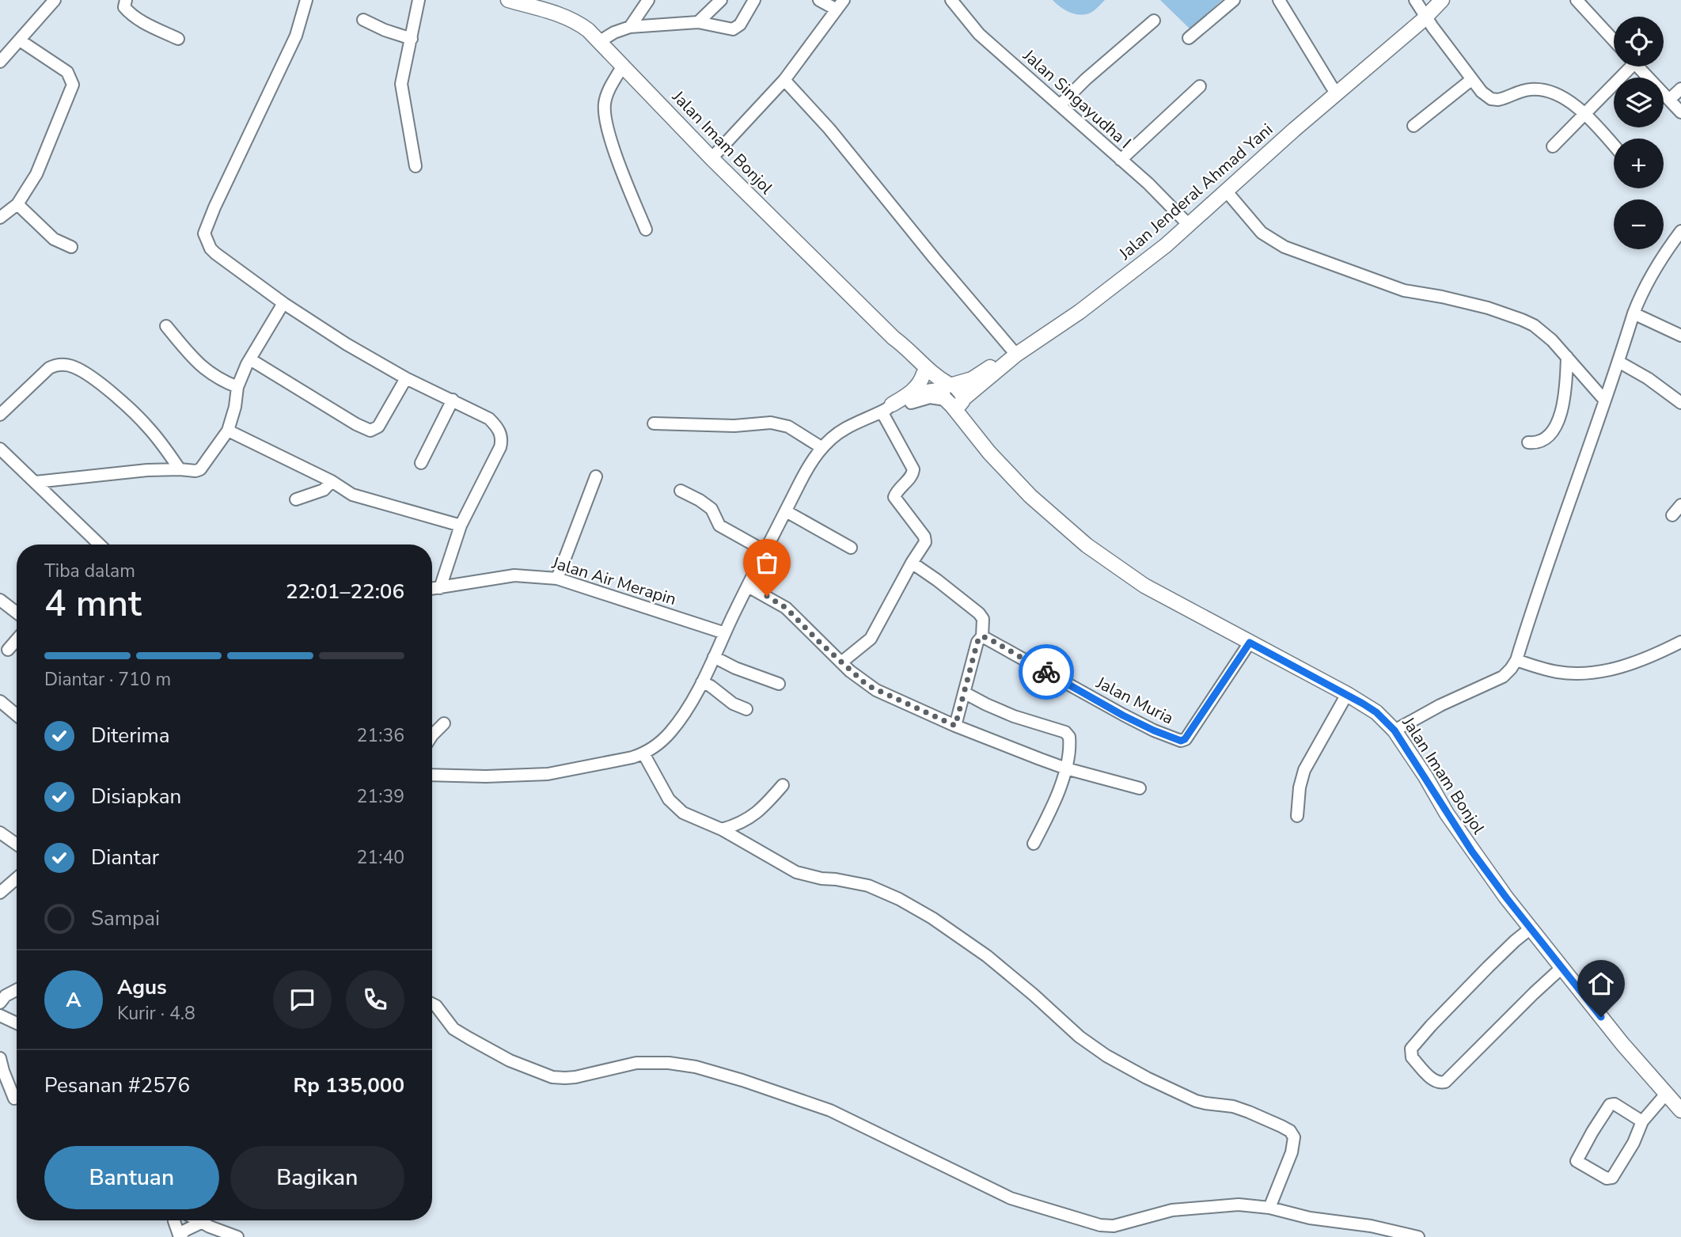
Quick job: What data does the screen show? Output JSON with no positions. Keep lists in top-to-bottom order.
{
  "streets": {
    "main road": ["Jalan Imam Bonjol", "Jalan Jenderal Ahmad Yani"],
    "street": ["Jalan Singayudha I", "Jalan Air Merapin", "Jalan Muria"]
  },
  "crossings": [
    ["Jalan Singayudha I", "Jalan Jenderal Ahmad Yani"],
    ["Jalan Imam Bonjol", "Jalan Jenderal Ahmad Yani"],
    ["Jalan Imam Bonjol", "Jalan Muria"]
  ],
  "page": {
    "map_buttons": ["+", "−"],
    "heading": ["4 mnt", "Tiba dalam", "22:01–22:06"],
    "panel": [
      "Agus",
      "Kurir · 4.8",
      "Pesanan #2576",
      "Rp 135,000"
    ],
    "bar": "Diantar · 710 m",
    "list": [
      ["Diterima", "21:36"],
      ["Disiapkan", "21:39"],
      ["Diantar", "21:40"],
      "Sampai"
    ],
    "round": "A",
    "buttons": ["Bantuan", "Bagikan"]
  }
}
